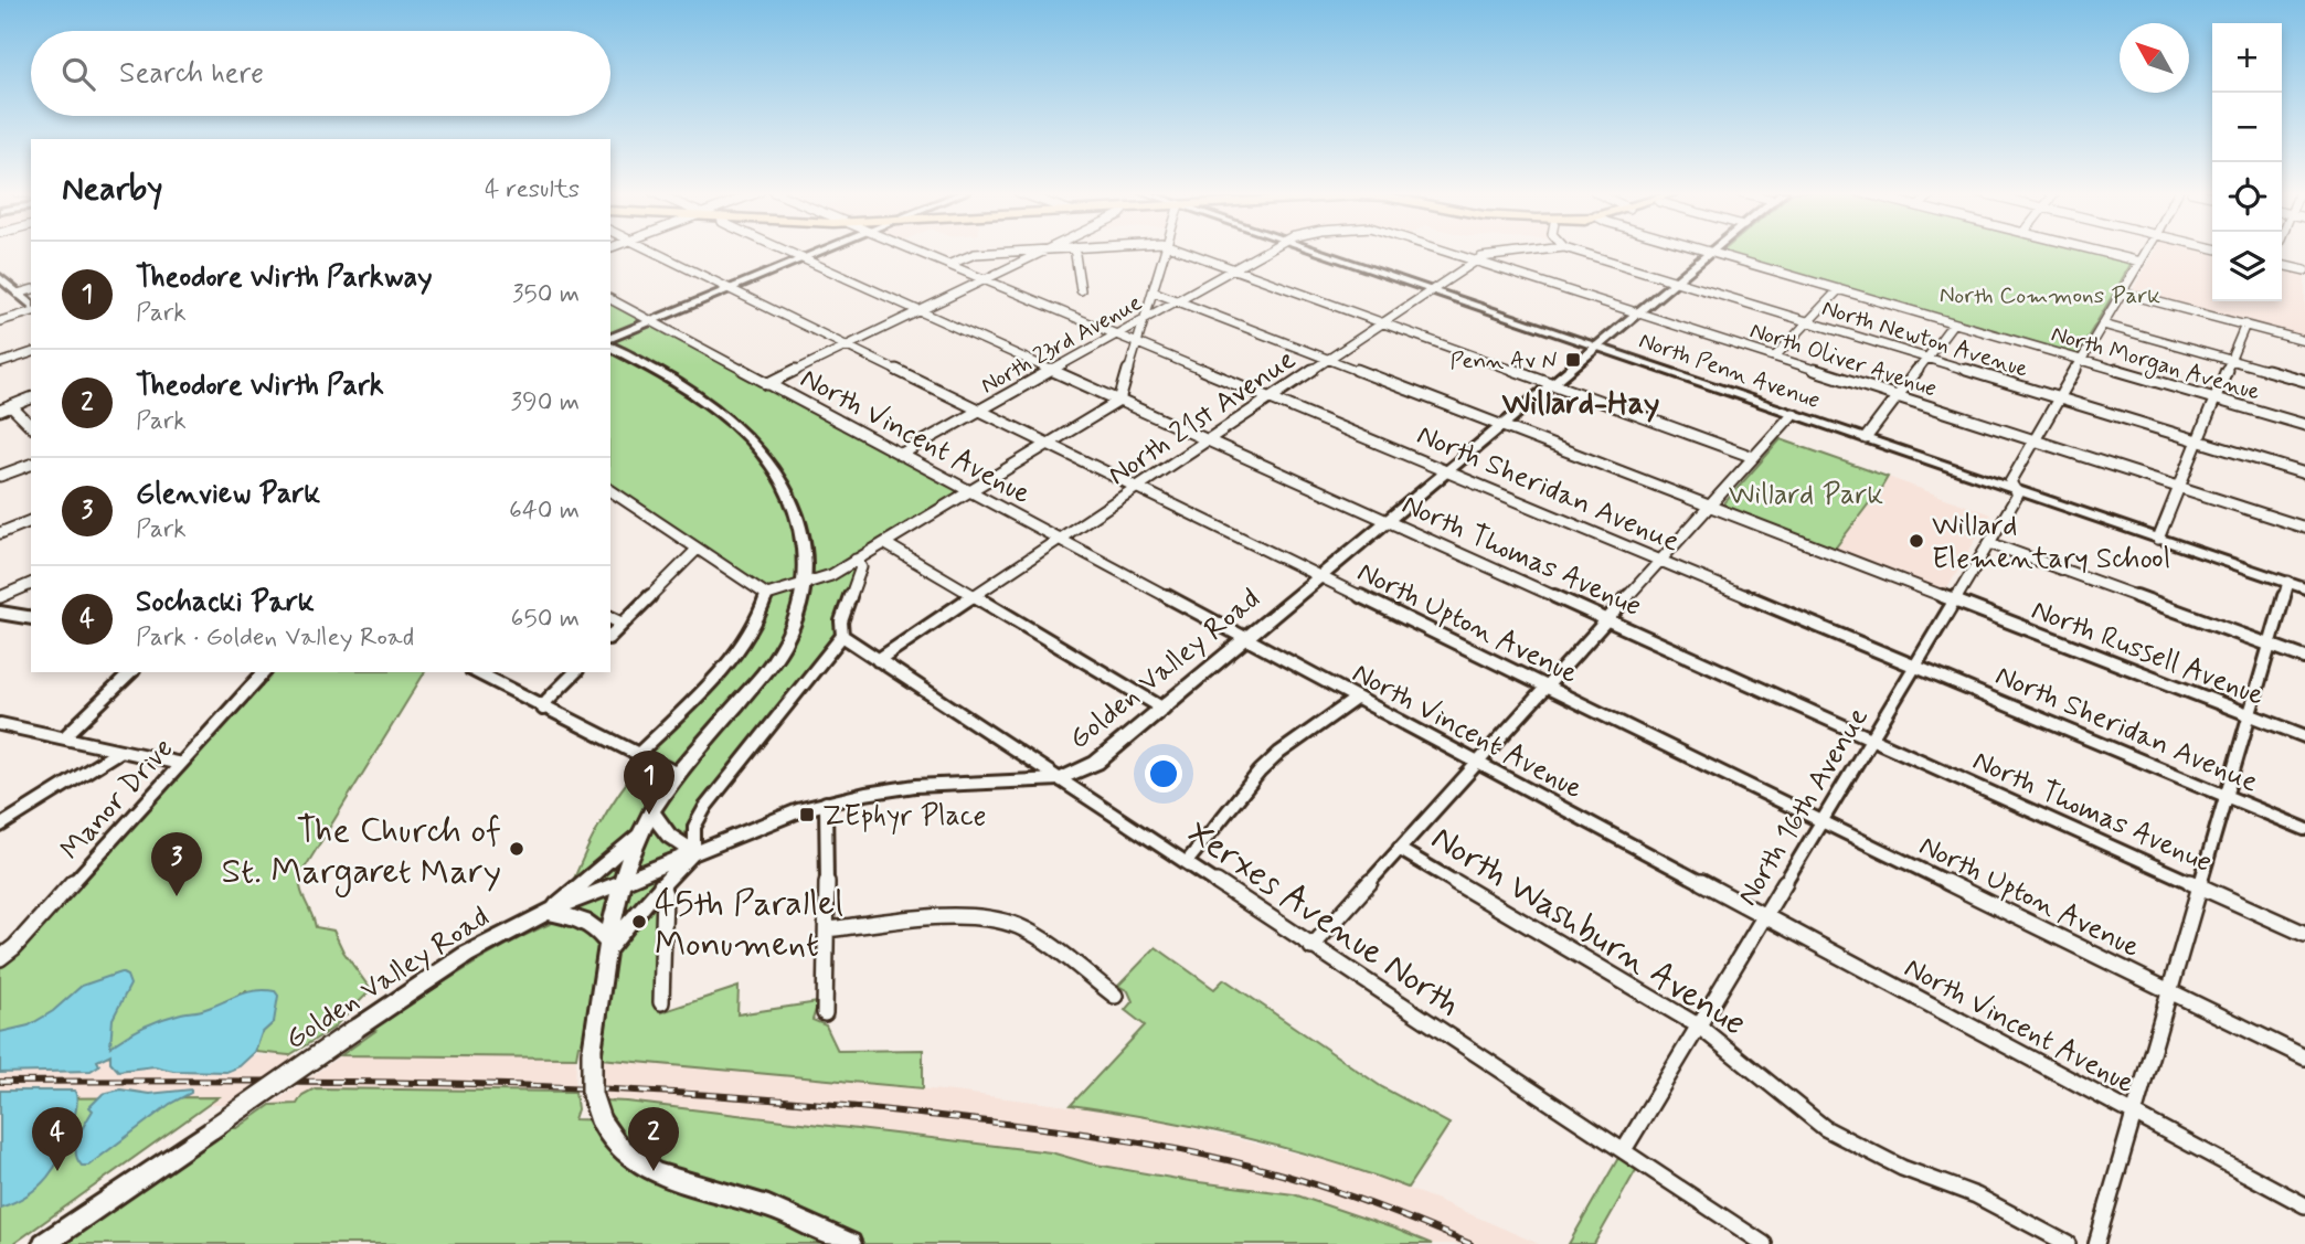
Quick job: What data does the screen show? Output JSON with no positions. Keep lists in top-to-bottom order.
{
  "streets": {
    "street": [
      "North Newton Avenue",
      "North 23rd Avenue",
      "North Oliver Avenue",
      "North Morgan Avenue",
      "North Penn Avenue",
      "North 21st Avenue",
      "North Vincent Avenue",
      "North Sheridan Avenue",
      "North Thomas Avenue",
      "North Upton Avenue",
      "North Russell Avenue",
      "Golden Valley Road",
      "Manor Drive",
      "North 16th Avenue",
      "Xerxes Avenue North",
      "North Washburn Avenue"
    ]
  },
  "crossings": [
    ["North Newton Avenue", "Golden Valley Road"],
    ["North 23rd Avenue", "North Vincent Avenue"],
    ["North 23rd Avenue", "North Sheridan Avenue"],
    ["North 23rd Avenue", "North Thomas Avenue"],
    ["North 23rd Avenue", "North Upton Avenue"],
    ["North 23rd Avenue", "North Russell Avenue"],
    ["North Oliver Avenue", "North 21st Avenue"],
    ["North Oliver Avenue", "Golden Valley Road"],
    ["North Morgan Avenue", "Golden Valley Road"],
    ["North Penn Avenue", "North 21st Avenue"],
    ["North Penn Avenue", "Golden Valley Road"],
    ["North Penn Avenue", "North 16th Avenue"],
    ["North 21st Avenue", "North Vincent Avenue"],
    ["North 21st Avenue", "North Sheridan Avenue"],
    ["North 21st Avenue", "North Thomas Avenue"],
    ["North 21st Avenue", "North Upton Avenue"],
    ["North 21st Avenue", "North Russell Avenue"],
    ["North 21st Avenue", "Xerxes Avenue North"],
    ["North Vincent Avenue", "Golden Valley Road"],
    ["North Vincent Avenue", "North 16th Avenue"],
    ["North Sheridan Avenue", "Golden Valley Road"],
    ["North Sheridan Avenue", "North 16th Avenue"],
    ["North Thomas Avenue", "Golden Valley Road"],
    ["North Thomas Avenue", "North 16th Avenue"],
    ["North Upton Avenue", "Golden Valley Road"],
    ["North Upton Avenue", "North 16th Avenue"],
    ["North Russell Avenue", "Golden Valley Road"],
    ["North Russell Avenue", "North 16th Avenue"],
    ["Golden Valley Road", "Xerxes Avenue North"],
    ["North 16th Avenue", "Xerxes Avenue North"],
    ["North 16th Avenue", "North Washburn Avenue"]
  ],
  "districts": ["Willard-Hay"],
  "parks": ["North Commons Park", "Willard Park"],
  "places": {
    "transit": ["Penn Av N", "ZEphyr Place"],
    "other": ["Willard Elementary School", "The Church of St. Margaret Mary", "45th Parallel Monument"]
  },
  "north": "top left",
  "page": {
    "map_buttons": ["+", "−"],
    "search": "Search here",
    "heading": ["Nearby", "4 results"],
    "list": [
      {
        "mark": "1",
        "name": "Theodore Wirth Parkway",
        "note": "Park",
        "value": "350 m"
      },
      {
        "mark": "2",
        "name": "Theodore Wirth Park",
        "note": "Park",
        "value": "390 m"
      },
      {
        "mark": "3",
        "name": "Glenview Park",
        "note": "Park",
        "value": "640 m"
      },
      {
        "mark": "4",
        "name": "Sochacki Park",
        "note": "Park · Golden Valley Road",
        "value": "650 m"
      }
    ],
    "pins": [
      "1",
      "3",
      "2",
      "4"
    ]
  }
}
